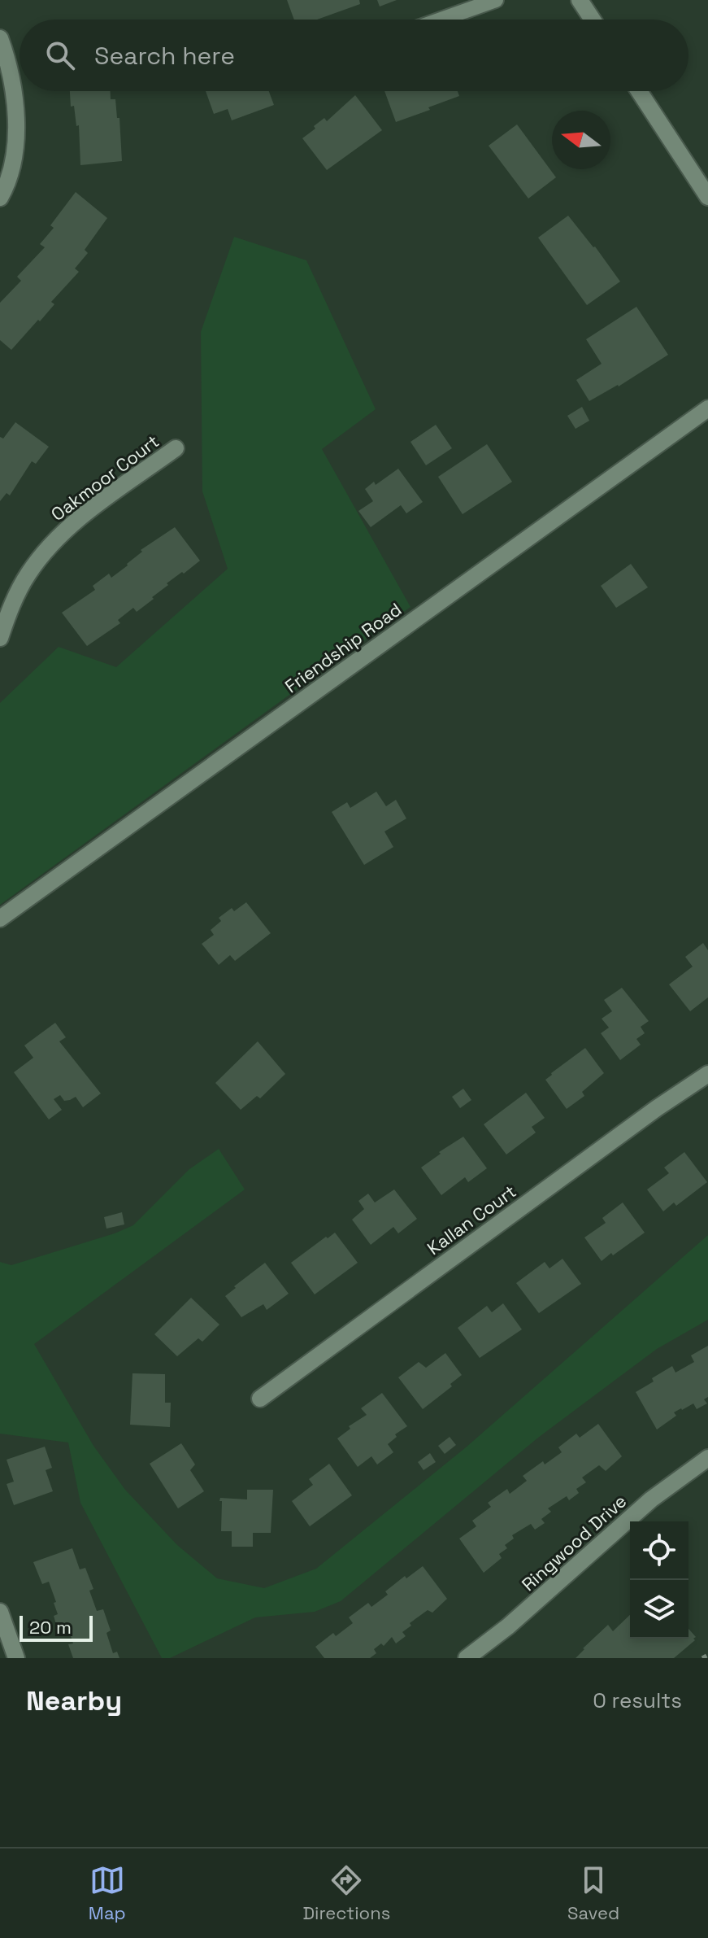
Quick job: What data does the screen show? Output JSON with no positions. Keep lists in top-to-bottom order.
{
  "streets": {
    "street": [
      "Oakmoor Court",
      "Friendship Road",
      "Kallan Court",
      "Ringwood Drive"
    ]
  },
  "scale_bar": "20 m",
  "north": "left",
  "page": {
    "search": "Search here",
    "scale": "20 m",
    "heading": ["Nearby", "0 results"],
    "nav": ["Map", "Directions", "Saved"]
  }
}
